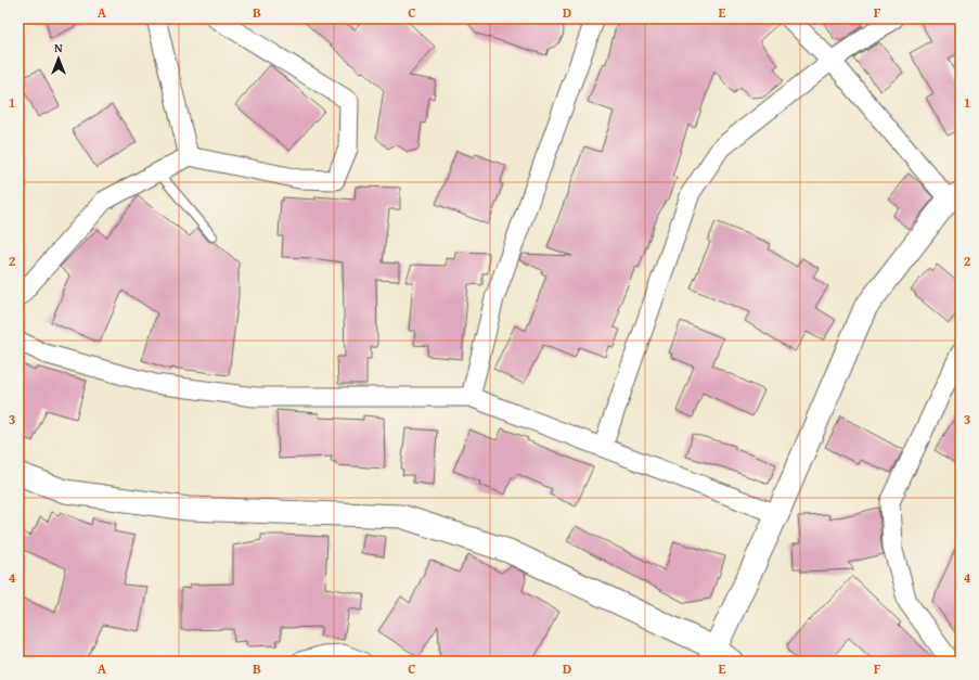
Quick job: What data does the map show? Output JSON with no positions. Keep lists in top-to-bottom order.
{
  "north": "top",
  "grid": {
    "columns": [
      "A",
      "B",
      "C",
      "D",
      "E",
      "F"
    ],
    "rows": [
      "1",
      "2",
      "3",
      "4"
    ]
  }
}
